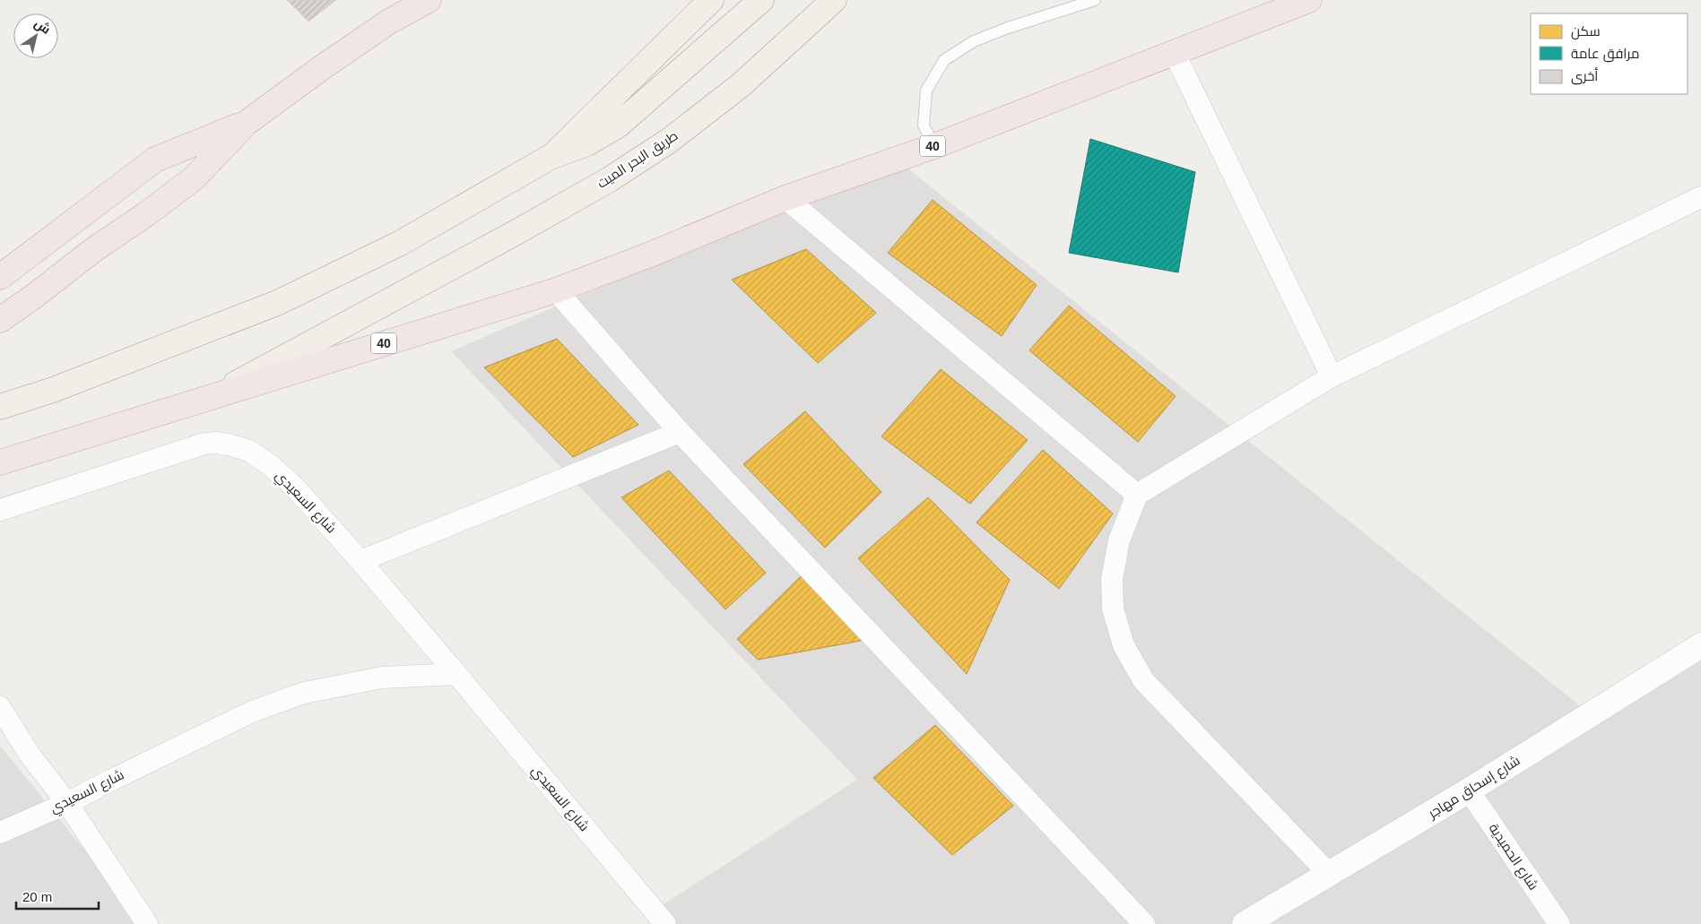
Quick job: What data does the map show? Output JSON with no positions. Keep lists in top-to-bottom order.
{
  "streets": {
    "highway": ["40"],
    "main road": ["طريق البحر الميت"],
    "street": ["شارع السعيدي", "شارع إسحاق مهاجر", "شارع الحميدية"]
  },
  "crossings": [
    ["40", "طريق البحر الميت"],
    ["شارع إسحاق مهاجر", "شارع الحميدية"]
  ],
  "legend": ["سكن", "مرافق عامة", "أخرى"],
  "scale_bar": "20 m",
  "north": "top right"
}
